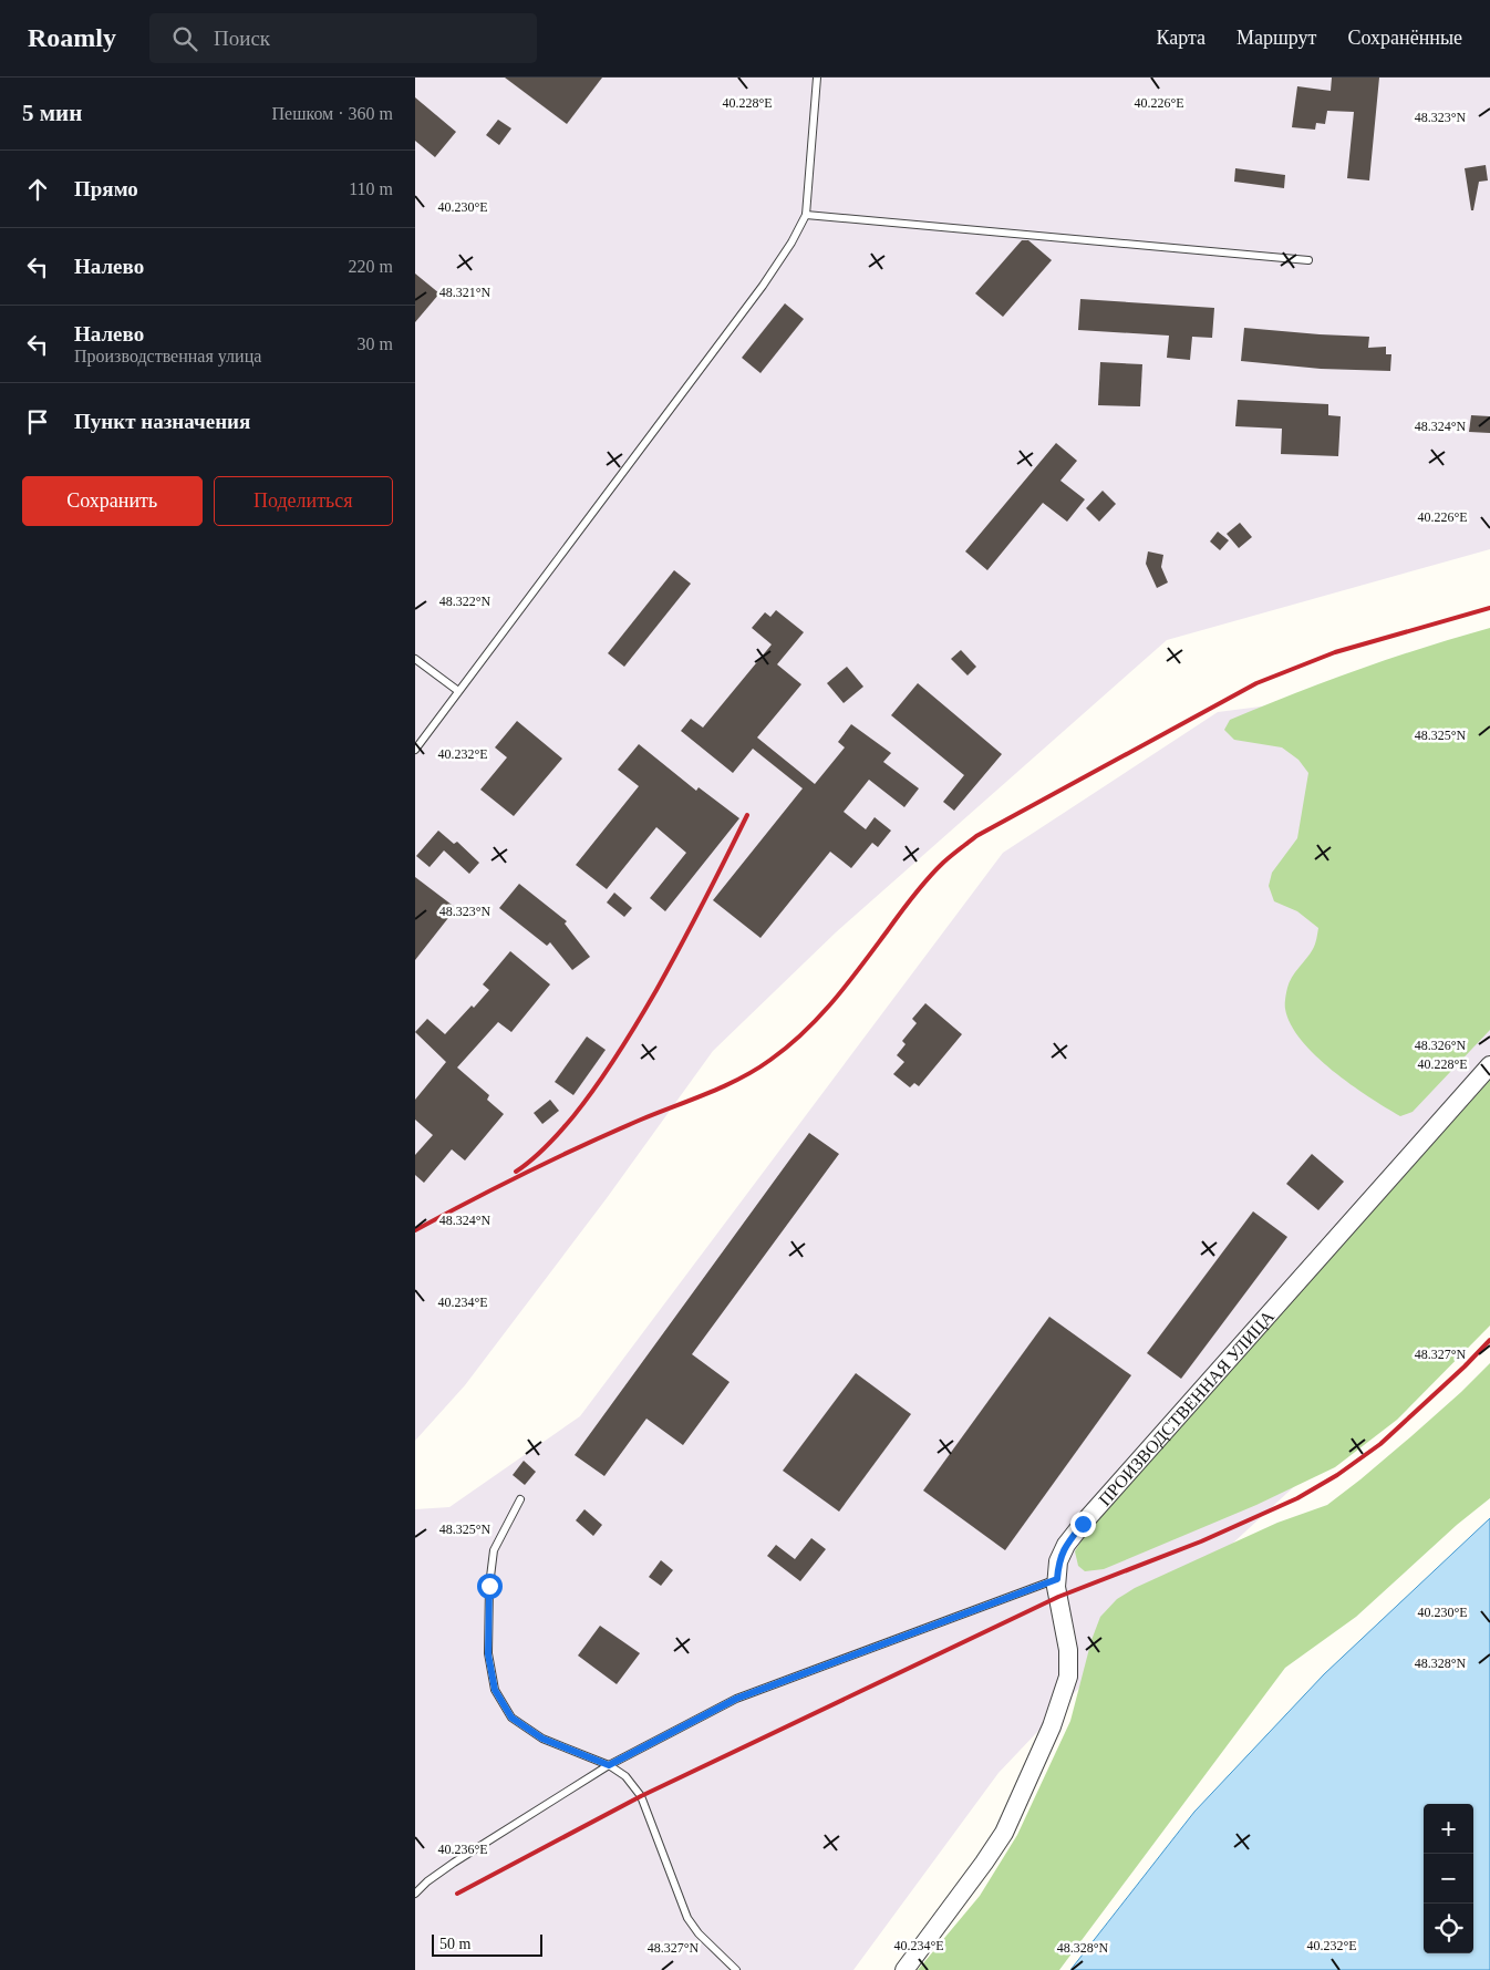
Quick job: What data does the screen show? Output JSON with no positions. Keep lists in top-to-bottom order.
{
  "streets": {
    "street": ["ПРОИЗВОДСТВЕННАЯ УЛИЦА"]
  },
  "scale_bar": "50 m",
  "page": {
    "header": "Roamly",
    "search": "Поиск",
    "nav": ["Карта", "Маршрут", "Сохранённые"],
    "heading": ["5 мин", "Пешком · 360 m"],
    "list": [
      ["Прямо", "110 m"],
      ["Налево", "220 m"],
      ["Налево", "Производственная улица", "30 m"],
      "Пункт назначения"
    ],
    "buttons": ["Сохранить", "Поделиться"],
    "map_buttons": ["+", "−"],
    "scale": "50 m"
  },
  "coordinates": [
    "40.226°E",
    "40.228°E",
    "48.323°N",
    "40.230°E",
    "48.321°N",
    "48.324°N",
    "48.322°N",
    "48.325°N",
    "40.232°E",
    "48.326°N",
    "40.234°E",
    "48.327°N",
    "48.328°N",
    "40.236°E"
  ]
}
